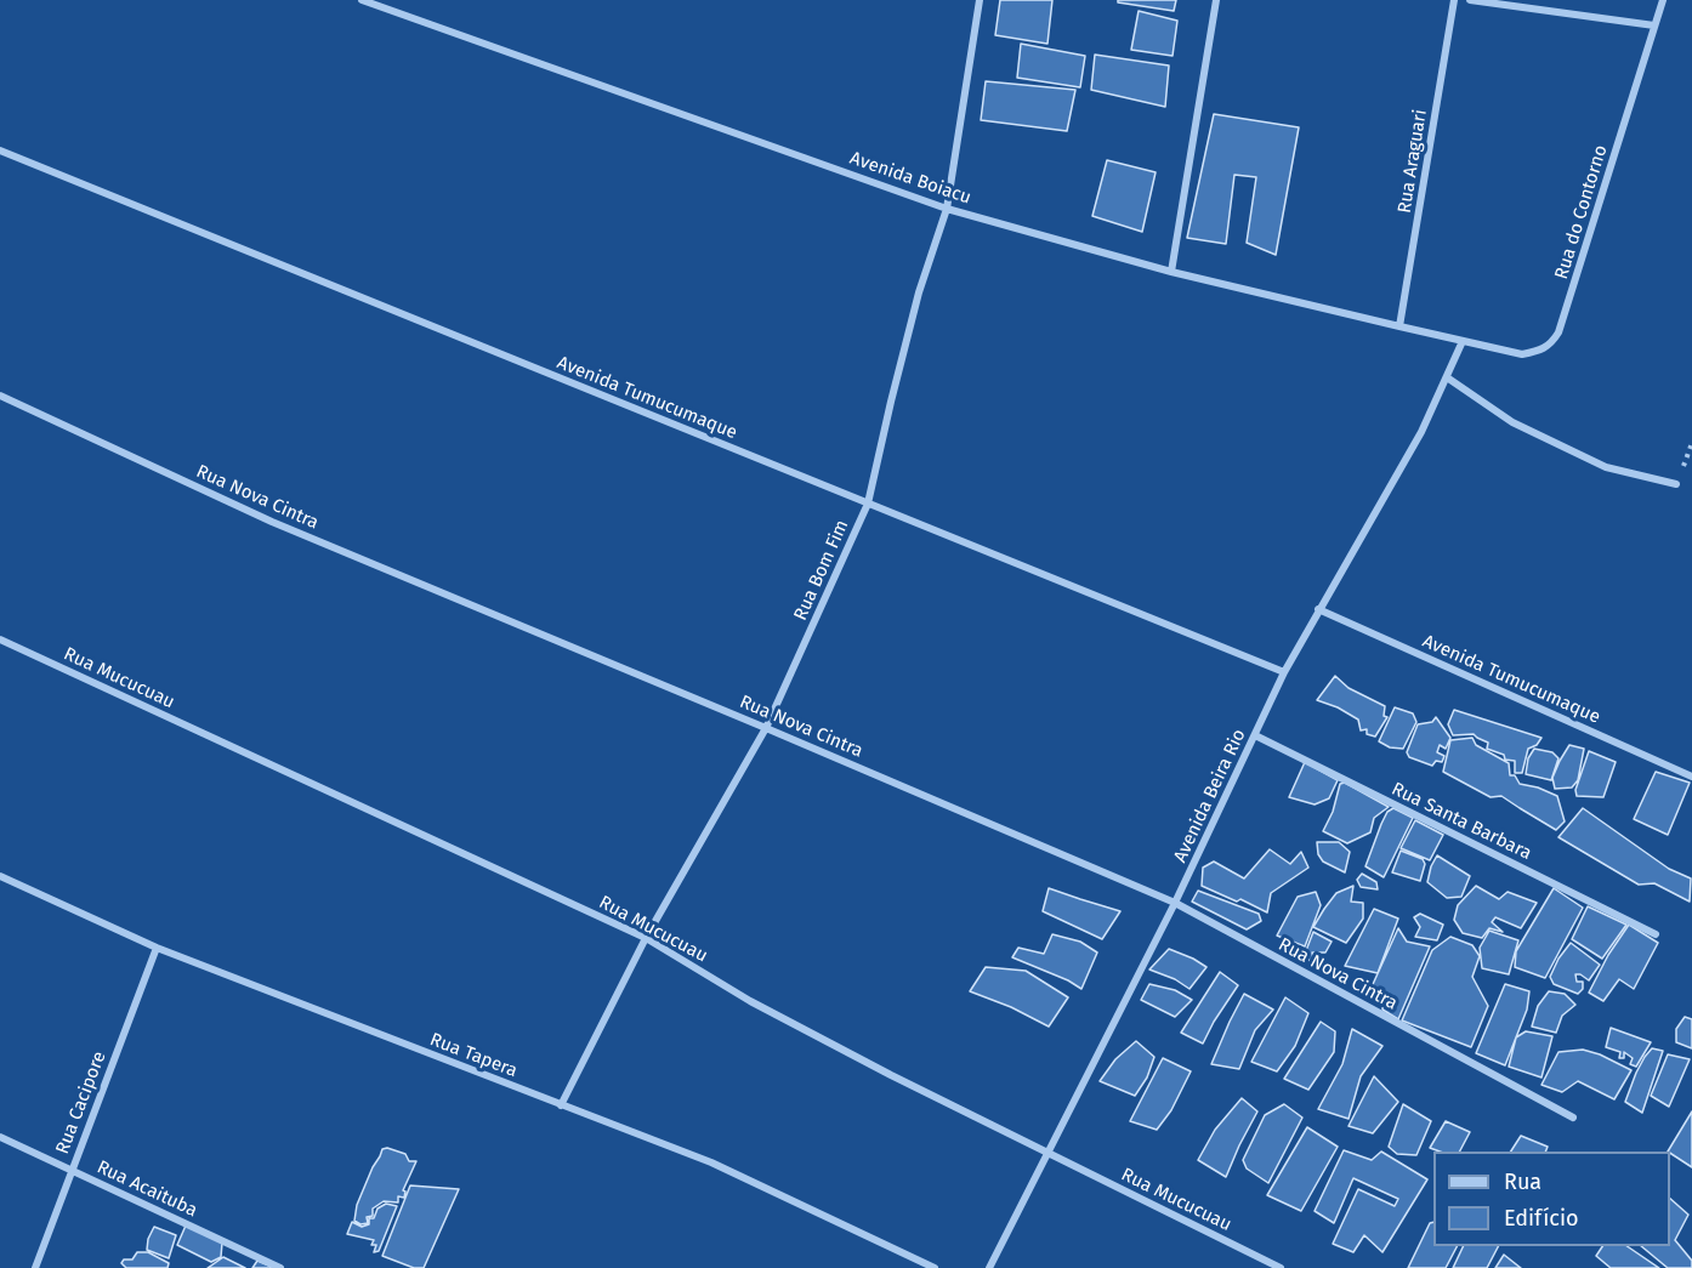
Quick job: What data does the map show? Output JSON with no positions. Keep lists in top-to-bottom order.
{
  "streets": {
    "street": [
      "Rua Araguari",
      "Avenida Boiacu",
      "Rua do Contorno",
      "Avenida Tumucumaque",
      "Rua Nova Cintra",
      "Rua Bom Fim",
      "Rua Mucucuau",
      "Avenida Beira Rio",
      "Rua Santa Barbara",
      "Rua Tapera",
      "Rua Cacipore",
      "Rua Acaituba"
    ]
  },
  "crossings": [
    ["Rua Araguari", "Avenida Boiacu"],
    ["Avenida Boiacu", "Rua do Contorno"],
    ["Avenida Boiacu", "Rua Bom Fim"],
    ["Avenida Boiacu", "Avenida Beira Rio"],
    ["Rua do Contorno", "Avenida Beira Rio"],
    ["Avenida Tumucumaque", "Rua Bom Fim"],
    ["Avenida Tumucumaque", "Avenida Beira Rio"],
    ["Rua Nova Cintra", "Rua Bom Fim"],
    ["Rua Nova Cintra", "Avenida Beira Rio"],
    ["Rua Bom Fim", "Rua Mucucuau"],
    ["Rua Bom Fim", "Rua Tapera"],
    ["Rua Mucucuau", "Avenida Beira Rio"],
    ["Avenida Beira Rio", "Rua Santa Barbara"],
    ["Rua Tapera", "Rua Cacipore"],
    ["Rua Cacipore", "Rua Acaituba"]
  ],
  "legend": ["Rua", "Edifício"]
}
